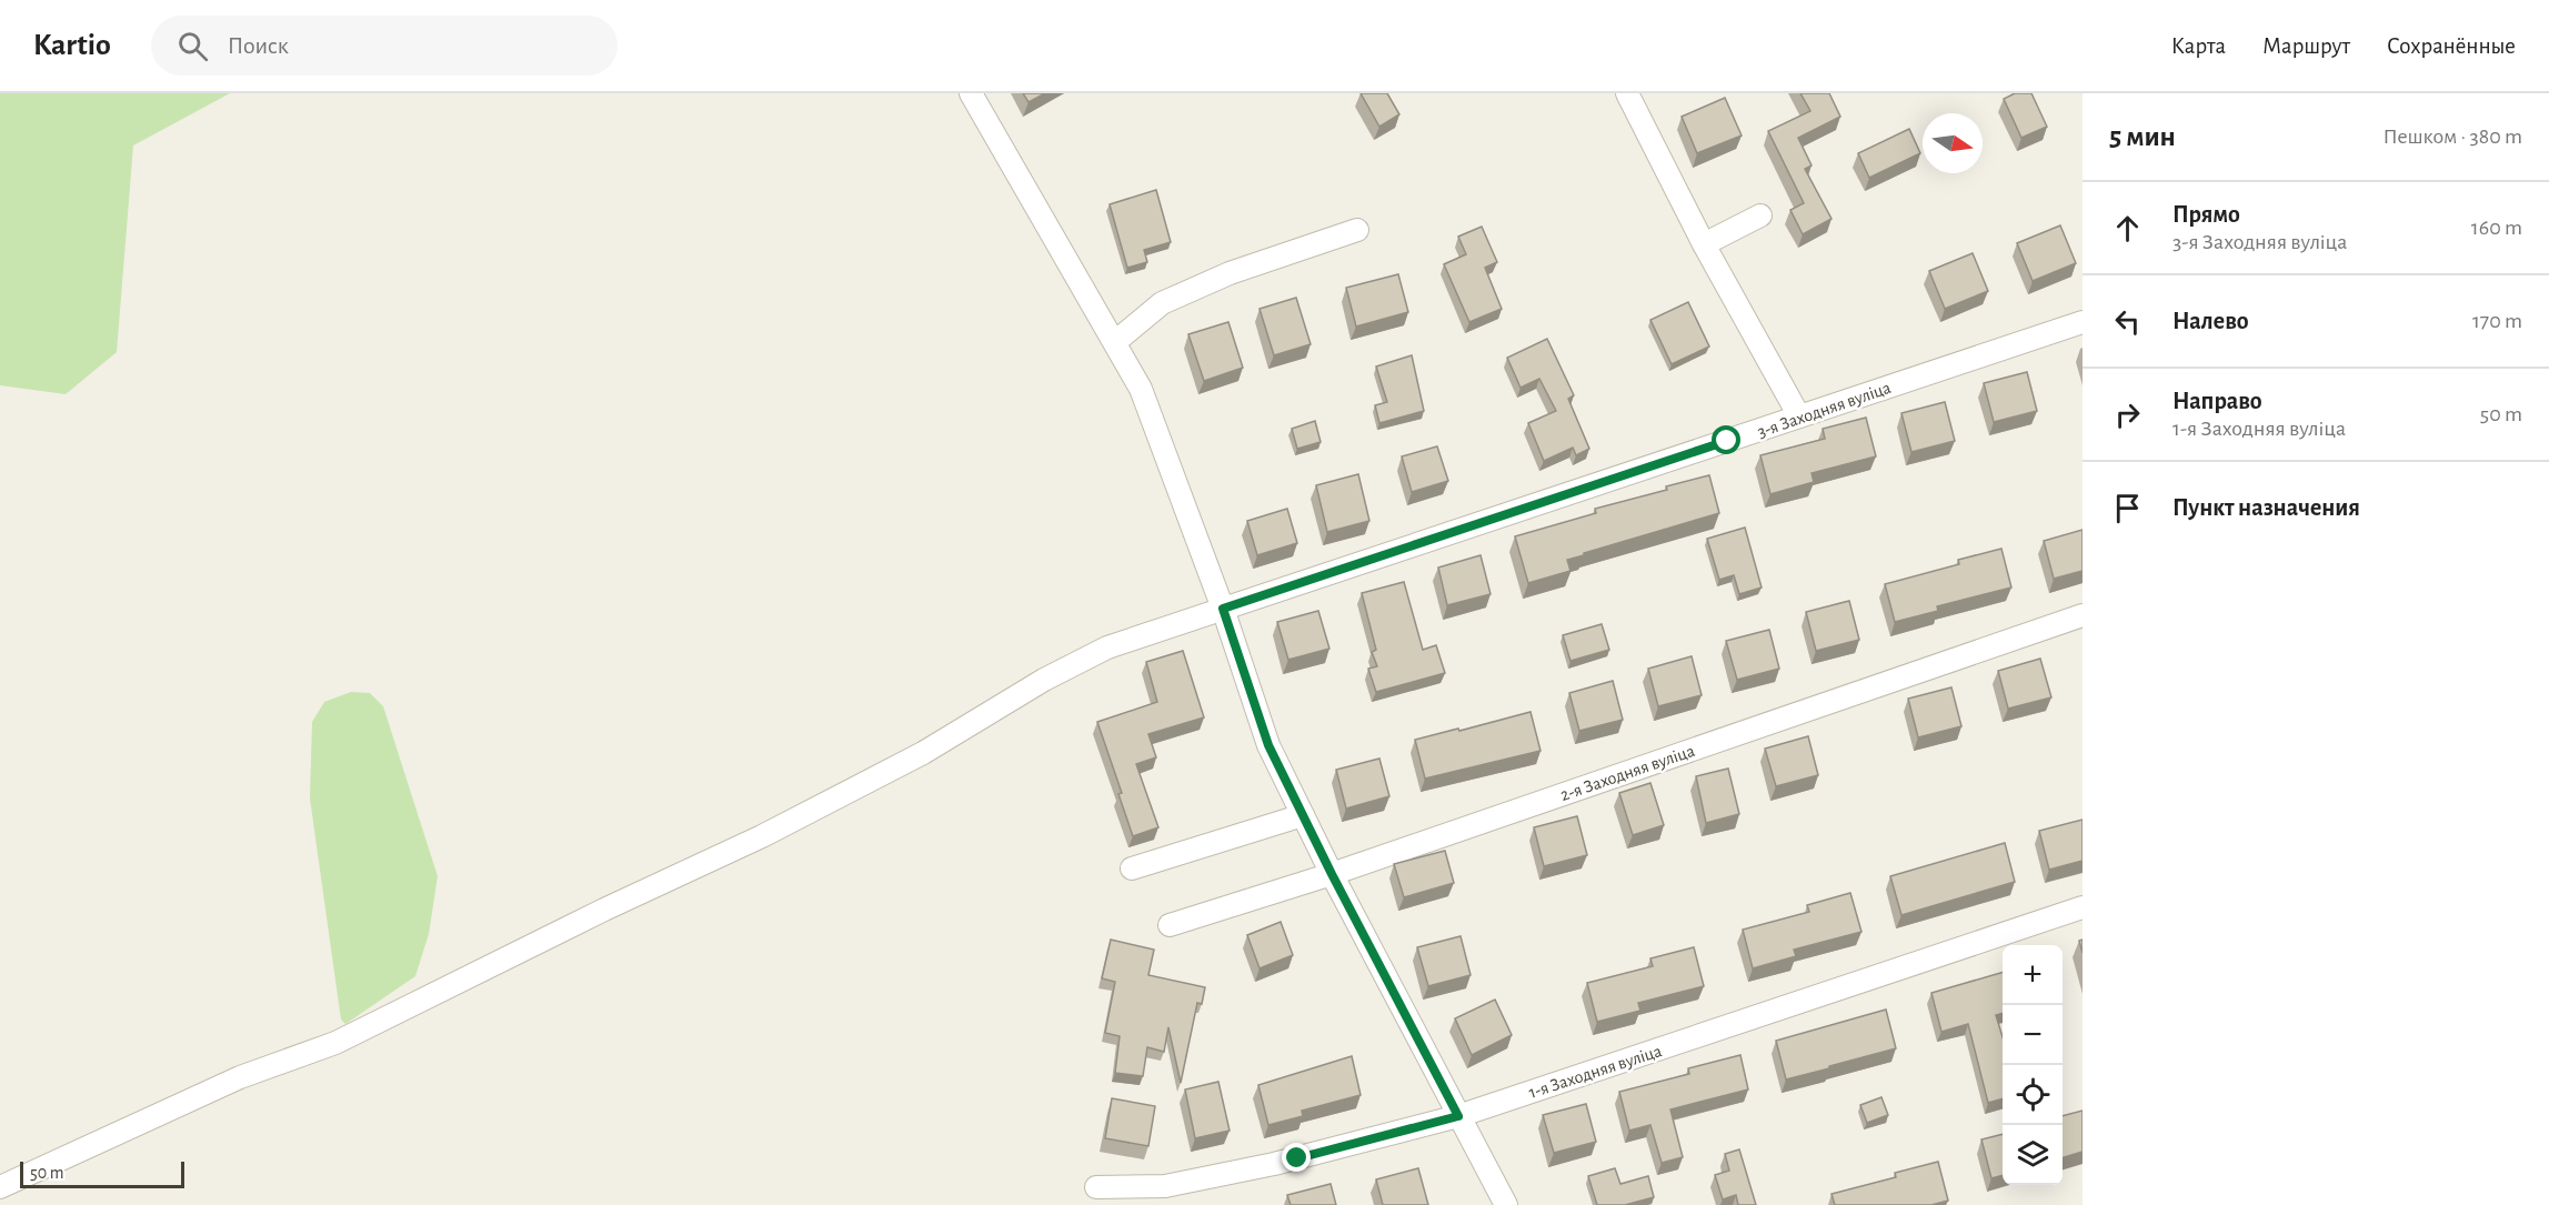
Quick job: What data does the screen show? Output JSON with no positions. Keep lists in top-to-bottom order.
{
  "streets": {
    "street": ["3-я Заходняя вуліца", "2-я Заходняя вуліца", "1-я Заходняя вуліца"]
  },
  "scale_bar": "50 m",
  "north": "right",
  "page": {
    "header": "Kartio",
    "search": "Поиск",
    "nav": ["Карта", "Маршрут", "Сохранённые"],
    "heading": ["5 мин", "Пешком · 380 m"],
    "list": [
      ["Прямо", "3-я Заходняя вуліца", "160 m"],
      ["Налево", "170 m"],
      ["Направо", "1-я Заходняя вуліца", "50 m"],
      "Пункт назначения"
    ],
    "map_buttons": ["+", "−"],
    "scale": "50 m"
  }
}
